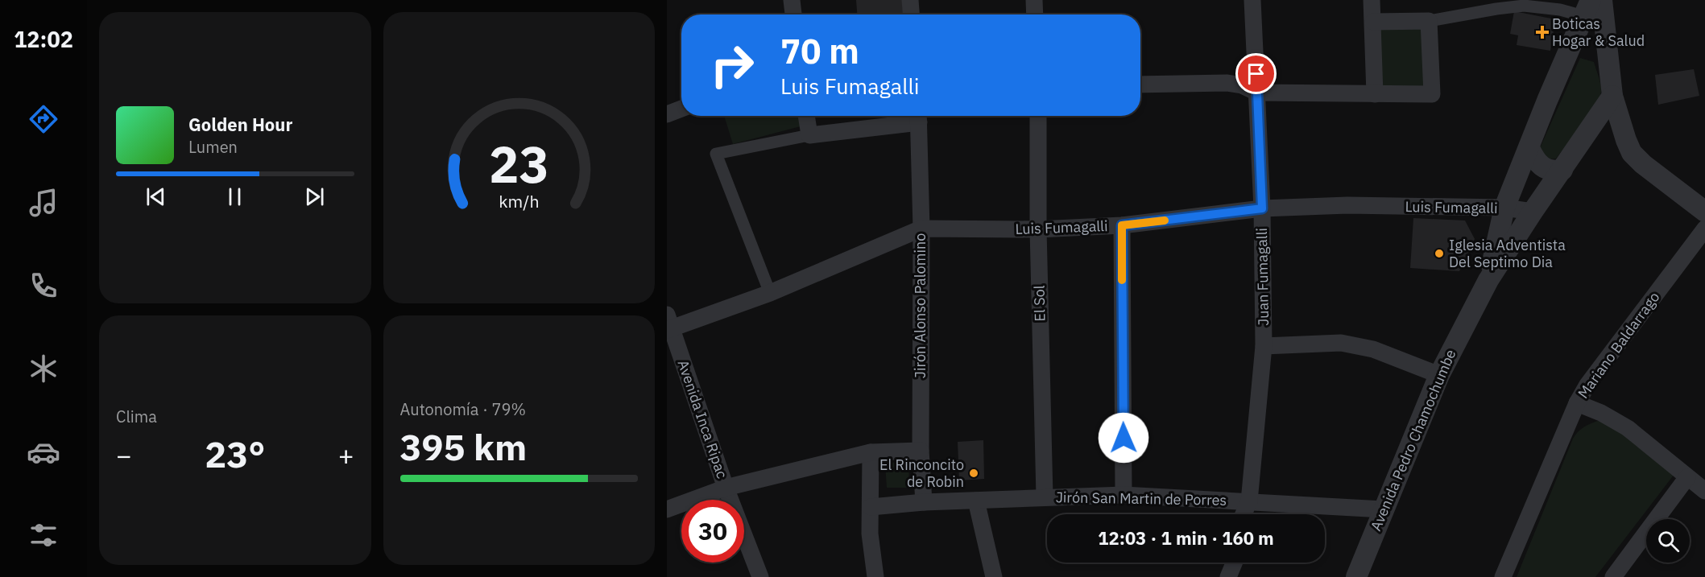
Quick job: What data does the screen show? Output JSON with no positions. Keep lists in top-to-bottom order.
{
  "streets": {
    "street": [
      "Luis Fumagalli",
      "Juan Fumagalli",
      "El Sol",
      "Jirón Alonso Palomino",
      "Mariano Baldarrago",
      "Avenida Inca Ripac",
      "Avenida Pedro Chamochumbe",
      "Jirón San Martin de Porres"
    ]
  },
  "crossings": [
    ["Luis Fumagalli", "Juan Fumagalli"],
    ["Luis Fumagalli", "El Sol"],
    ["Luis Fumagalli", "Jirón Alonso Palomino"],
    ["Luis Fumagalli", "Avenida Inca Ripac"],
    ["Luis Fumagalli", "Avenida Pedro Chamochumbe"],
    ["Juan Fumagalli", "Jirón San Martin de Porres"],
    ["El Sol", "Jirón San Martin de Porres"],
    ["Jirón Alonso Palomino", "Jirón San Martin de Porres"],
    ["Avenida Pedro Chamochumbe", "Jirón San Martin de Porres"]
  ],
  "places": {
    "health": ["Boticas Hogar & Salud"],
    "other": ["Iglesia Adventista Del Septimo Dia", "El Rinconcito de Robin"]
  },
  "page": {
    "tabs": "12:02",
    "turn": ["70 m", "Luis Fumagalli"],
    "song": ["Golden Hour", "Lumen"],
    "tile": [
      "Clima",
      ["Autonomía · 79%", "395 km"]
    ],
    "heat": ["−", "23°", "+"],
    "limit": "30",
    "trip": "12:03 · 1 min · 160 m",
    "gauge": ["23", "km/h"]
  }
}
